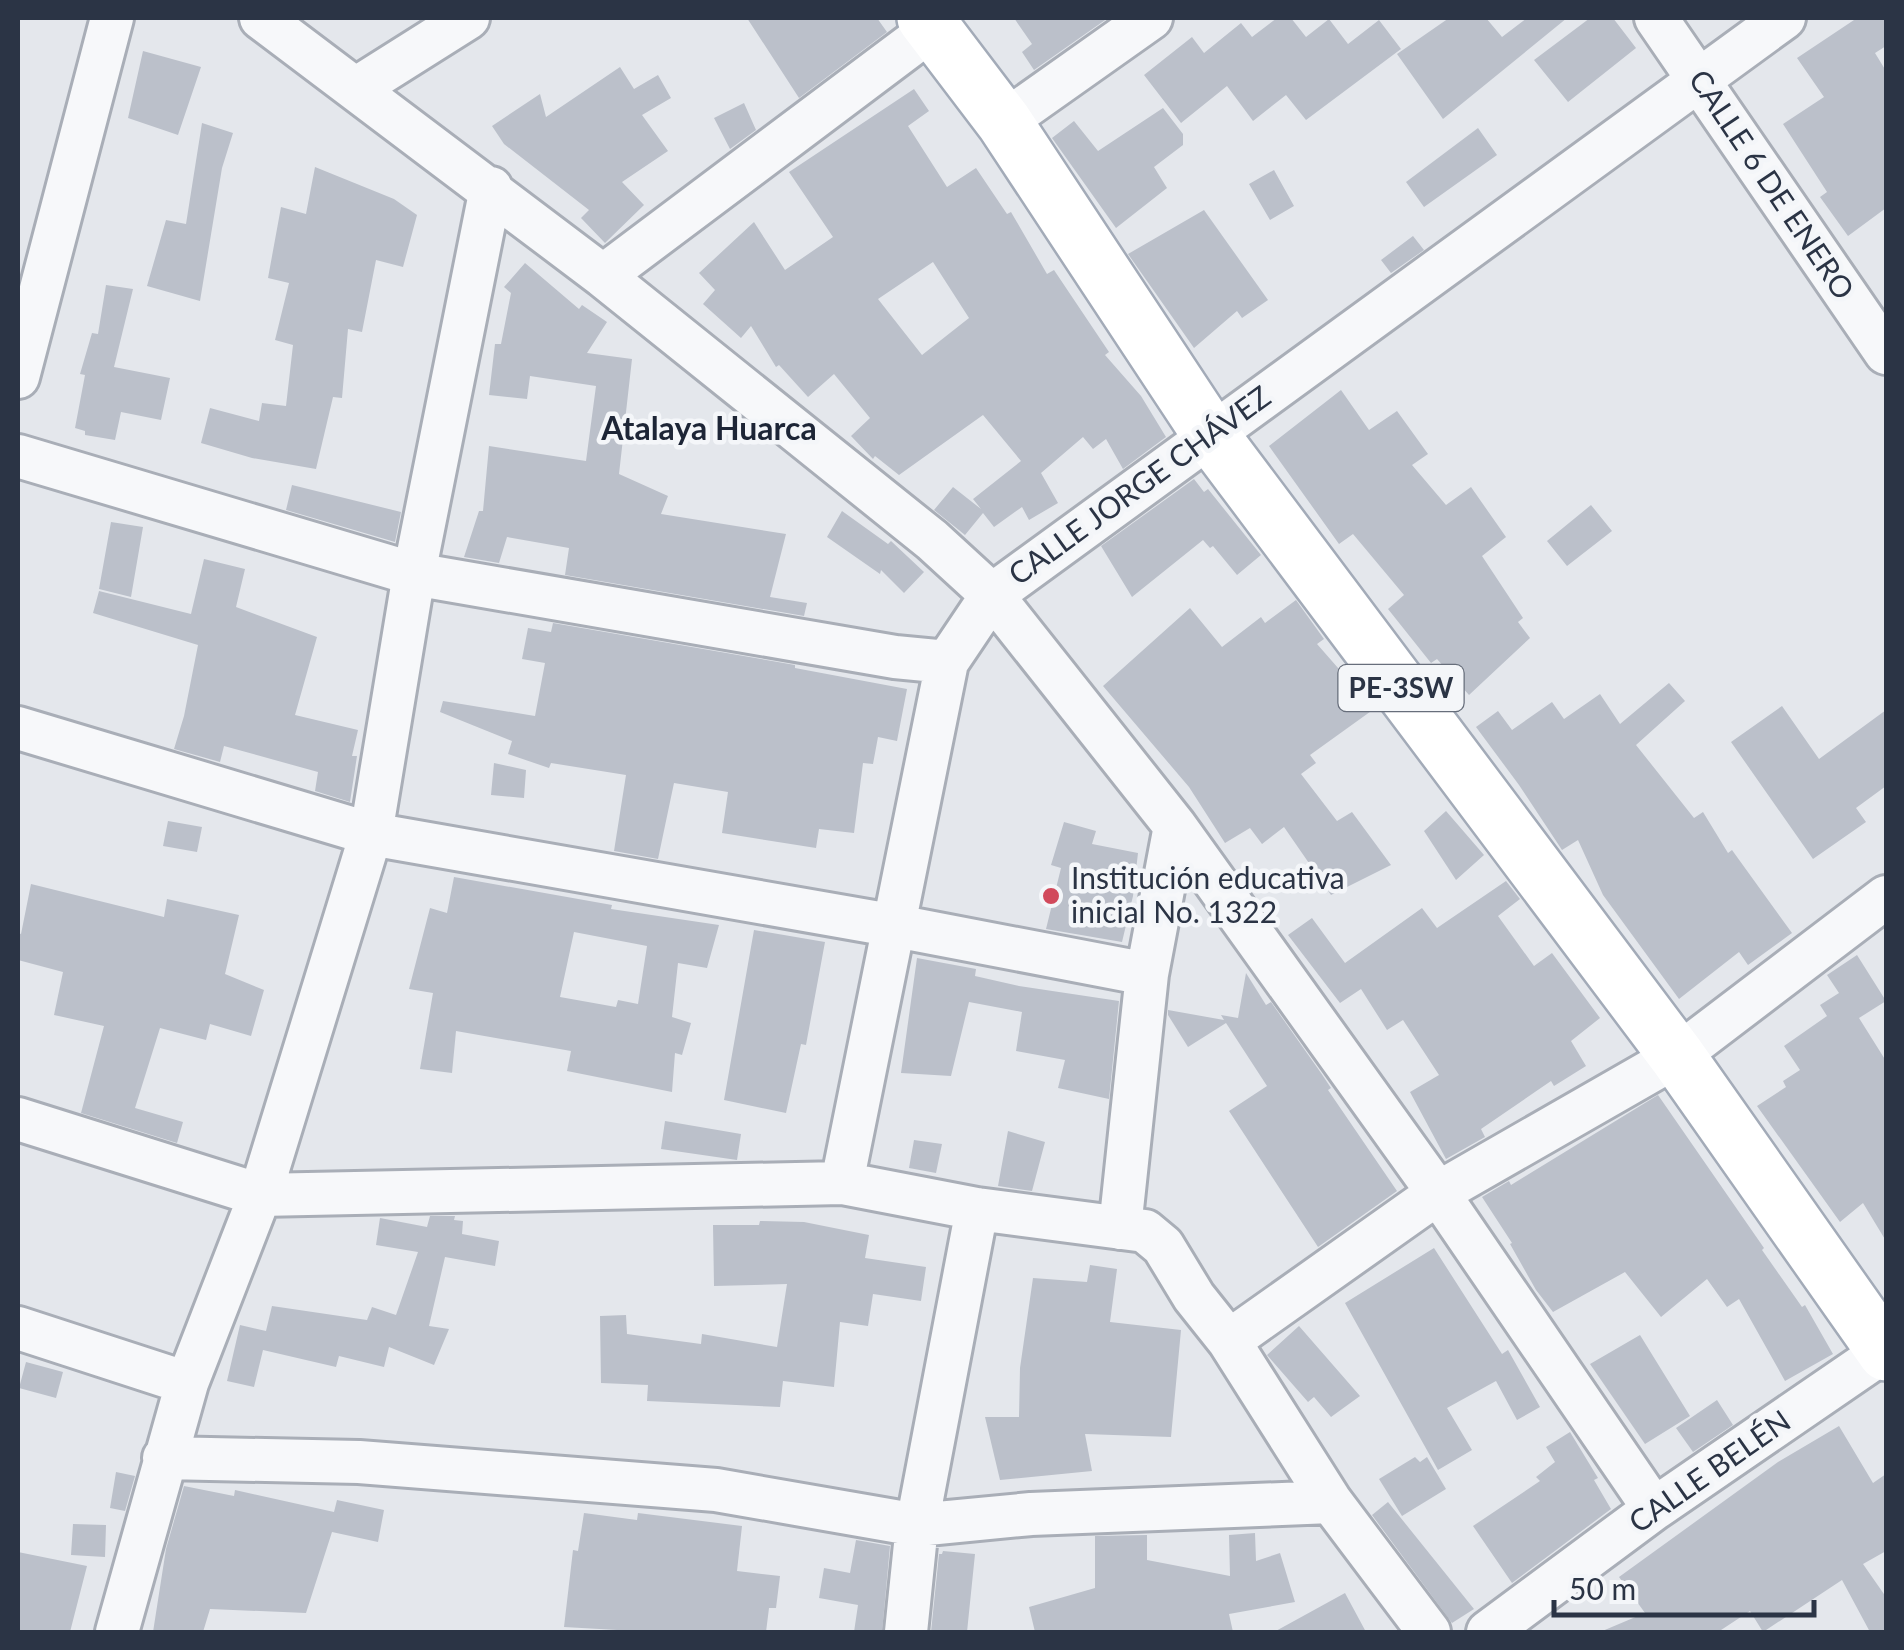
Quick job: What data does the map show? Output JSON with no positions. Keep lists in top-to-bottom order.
{
  "streets": {
    "main road": ["PE-3SW"],
    "street": ["CALLE 6 DE ENERO", "CALLE JORGE CHÁVEZ", "CALLE BELÉN"]
  },
  "crossings": [
    ["CALLE 6 DE ENERO", "CALLE JORGE CHÁVEZ"],
    ["CALLE JORGE CHÁVEZ", "PE-3SW"],
    ["PE-3SW", "CALLE BELÉN"]
  ],
  "districts": ["Atalaya Huarca"],
  "places": ["Institución educativa inicial No. 1322"],
  "scale_bar": "50 m"
}
